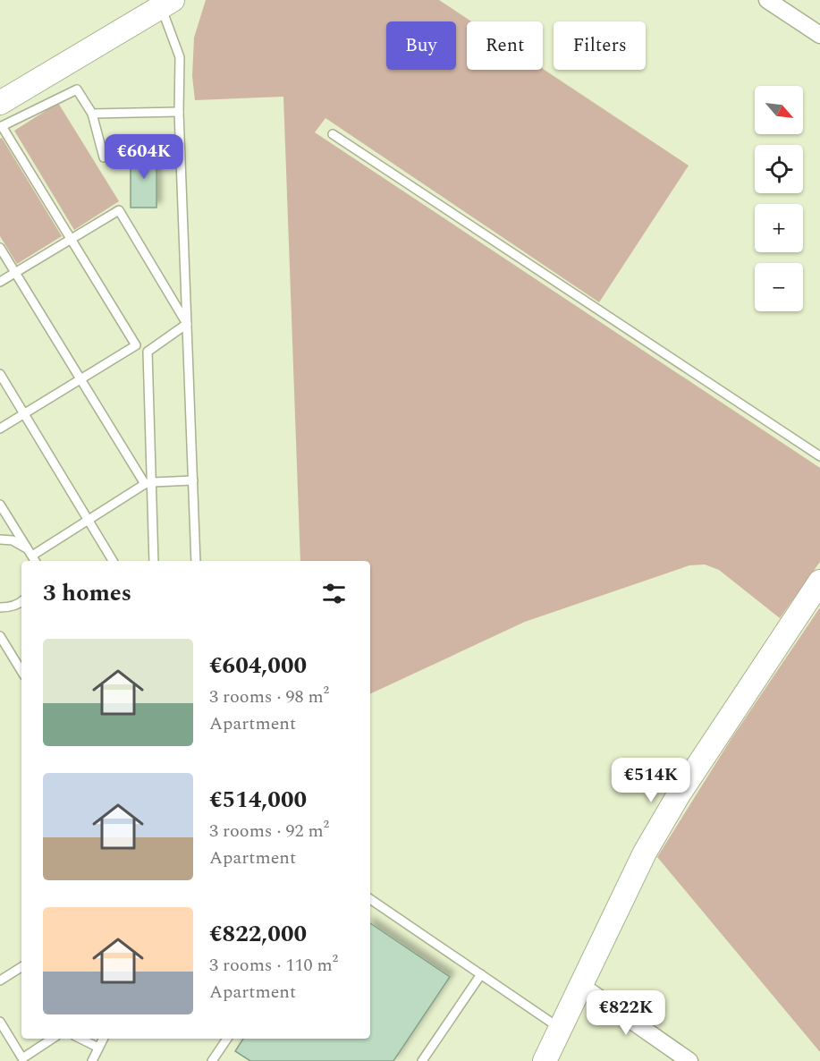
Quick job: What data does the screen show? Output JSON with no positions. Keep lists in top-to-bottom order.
{
  "north": "bottom right",
  "page": {
    "chip": ["Buy", "Rent", "Filters"],
    "map_buttons": ["+", "−"],
    "price": ["€604K", "€514K", "€822K"],
    "heading": "3 homes",
    "list": [
      {
        "name": "€604,000",
        "note": "3 rooms · 98 m² · Apartment"
      },
      {
        "name": "€514,000",
        "note": "3 rooms · 92 m² · Apartment"
      },
      {
        "name": "€822,000",
        "note": "3 rooms · 110 m² · Apartment"
      }
    ]
  }
}
